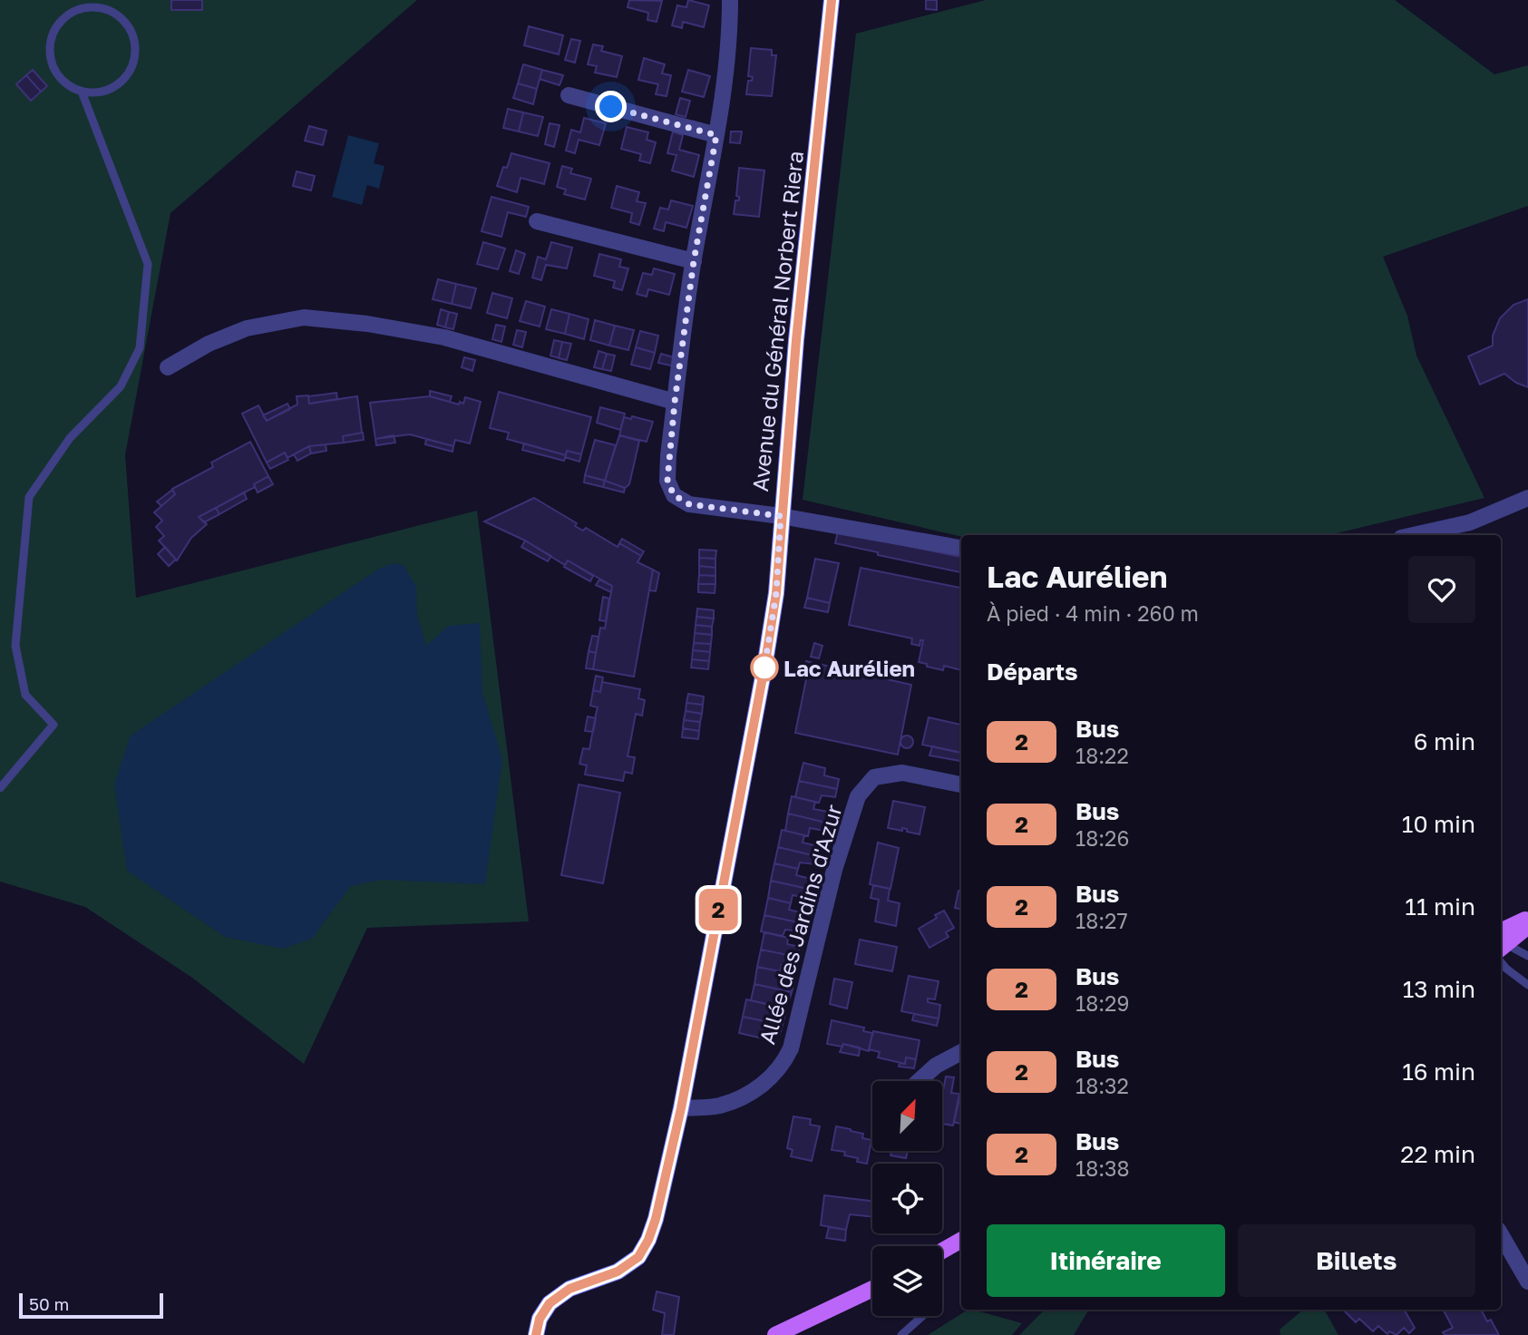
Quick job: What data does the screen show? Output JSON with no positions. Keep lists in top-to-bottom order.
{
  "streets": {
    "main road": ["Avenue du Général Norbert Riera"],
    "street": ["Allée des Jardins d'Azur"]
  },
  "crossings": [
    ["Avenue du Général Norbert Riera", "Allée des Jardins d'Azur"]
  ],
  "places": ["Lac Aurélien"],
  "lines": ["bus line 2"],
  "scale_bar": "50 m",
  "north": "top right",
  "page": {
    "on_map": "2",
    "heading": [
      ["Lac Aurélien", "À pied · 4 min · 260 m"],
      "Départs"
    ],
    "list": [
      {
        "mark": "2",
        "name": "Bus",
        "note": "18:22",
        "value": "6 min"
      },
      {
        "mark": "2",
        "name": "Bus",
        "note": "18:26",
        "value": "10 min"
      },
      {
        "mark": "2",
        "name": "Bus",
        "note": "18:27",
        "value": "11 min"
      },
      {
        "mark": "2",
        "name": "Bus",
        "note": "18:29",
        "value": "13 min"
      },
      {
        "mark": "2",
        "name": "Bus",
        "note": "18:32",
        "value": "16 min"
      },
      {
        "mark": "2",
        "name": "Bus",
        "note": "18:38",
        "value": "22 min"
      }
    ],
    "buttons": ["Itinéraire", "Billets"],
    "scale": "50 m"
  }
}
